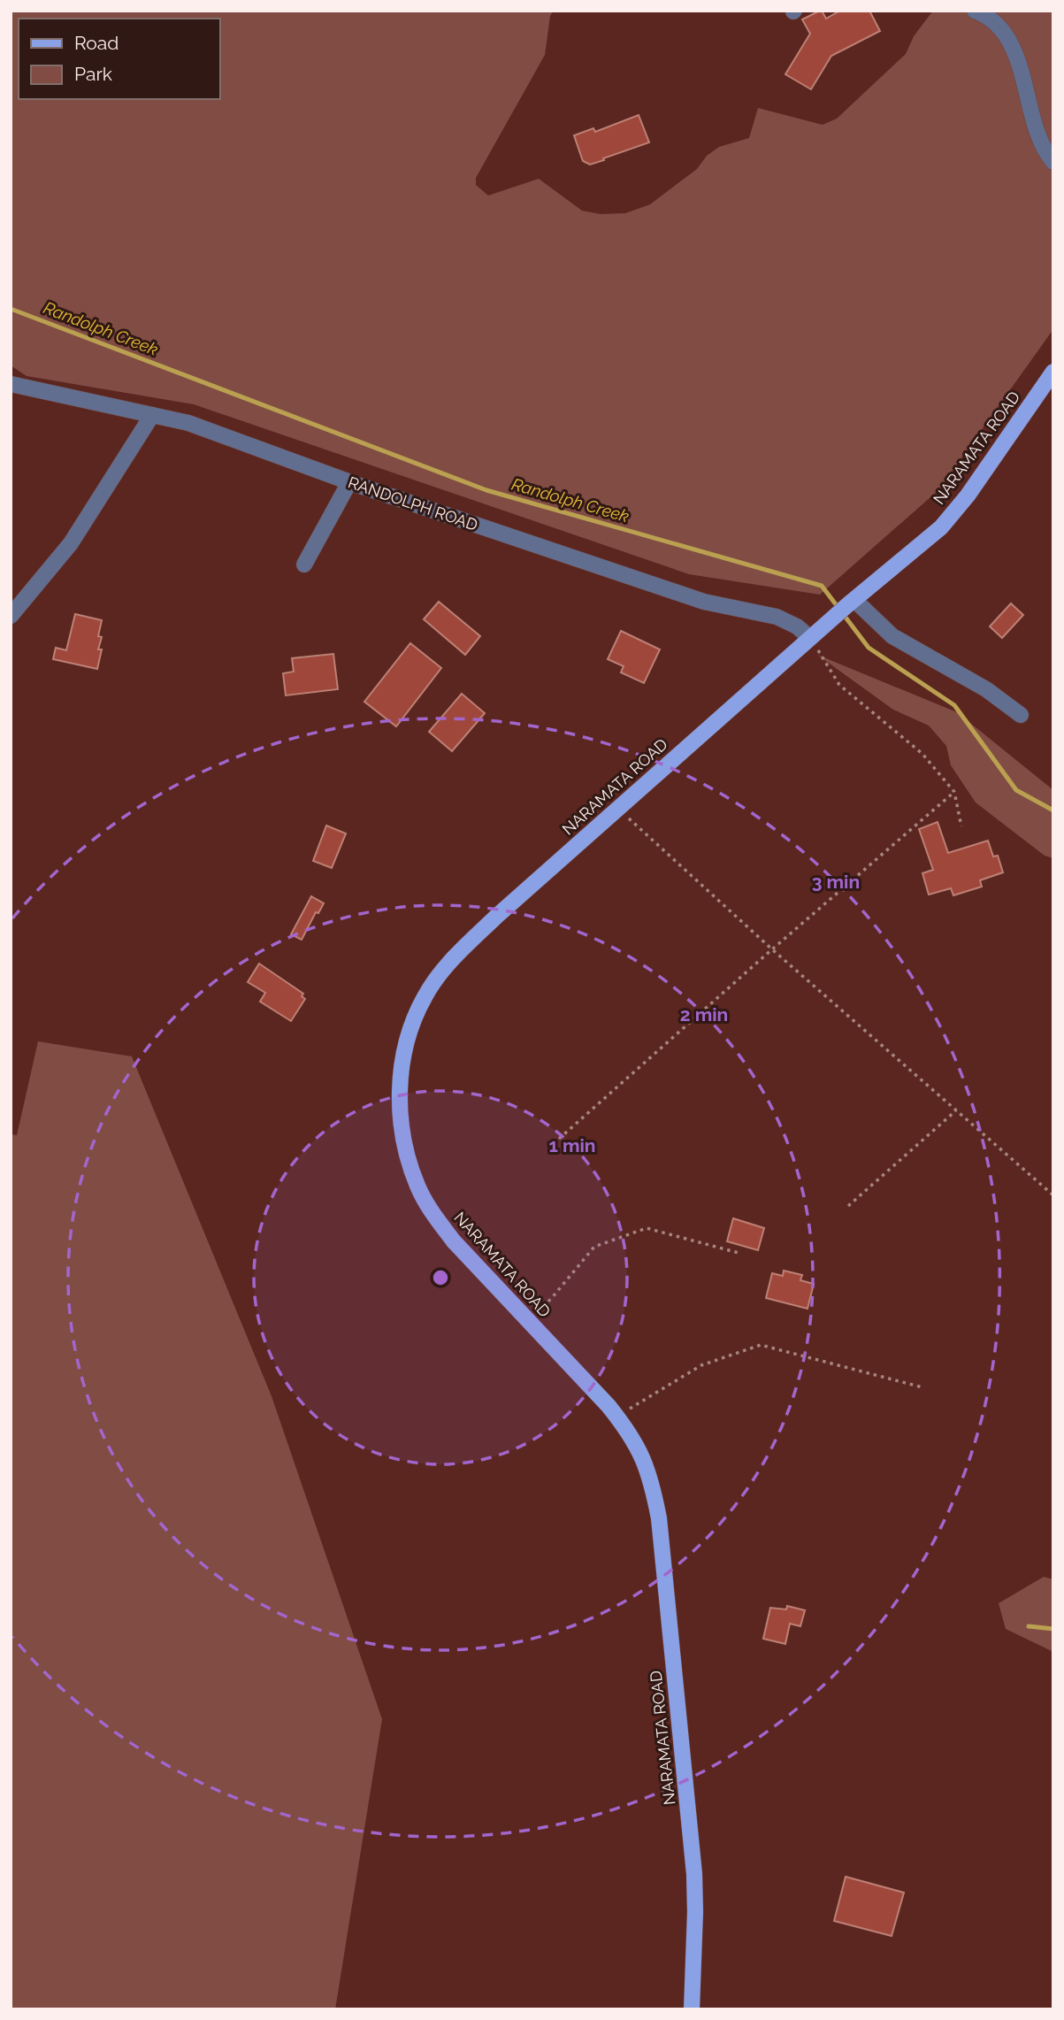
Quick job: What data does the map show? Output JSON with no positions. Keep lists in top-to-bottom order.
{
  "streets": {
    "main road": ["NARAMATA ROAD"],
    "street": ["RANDOLPH ROAD"]
  },
  "crossings": [
    ["NARAMATA ROAD", "RANDOLPH ROAD"]
  ],
  "water": ["Randolph Creek"],
  "legend": ["Road", "Park"],
  "rings": ["3 min", "2 min", "1 min"]
}
